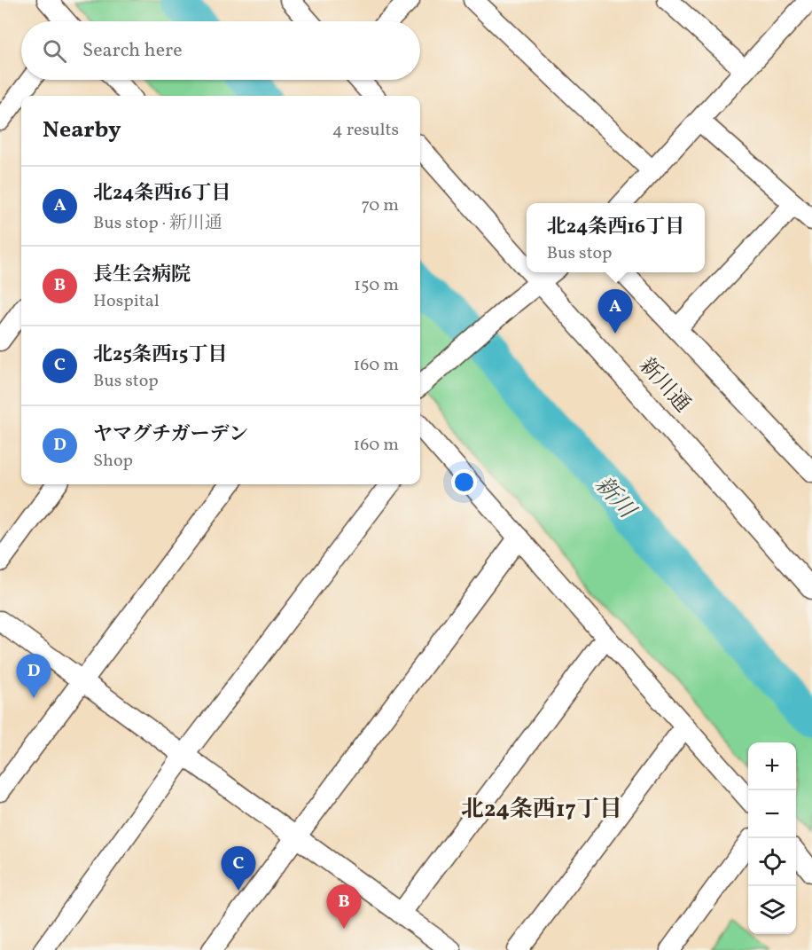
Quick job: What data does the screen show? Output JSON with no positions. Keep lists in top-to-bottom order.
{
  "streets": {
    "street": ["新川通"]
  },
  "districts": ["北24条西17丁目"],
  "water": ["新川"],
  "page": {
    "search": "Search here",
    "heading": ["Nearby", "4 results"],
    "list": [
      {
        "mark": "A",
        "name": "北24条西16丁目",
        "note": "Bus stop · 新川通",
        "value": "70 m"
      },
      {
        "mark": "B",
        "name": "長生会病院",
        "note": "Hospital",
        "value": "150 m"
      },
      {
        "mark": "C",
        "name": "北25条西15丁目",
        "note": "Bus stop",
        "value": "160 m"
      },
      {
        "mark": "D",
        "name": "ヤマグチガーデン",
        "note": "Shop",
        "value": "160 m"
      }
    ],
    "popup": ["北24条西16丁目", "Bus stop"],
    "pins": [
      "A",
      "D",
      "C",
      "B"
    ],
    "map_buttons": ["+", "−"]
  }
}
